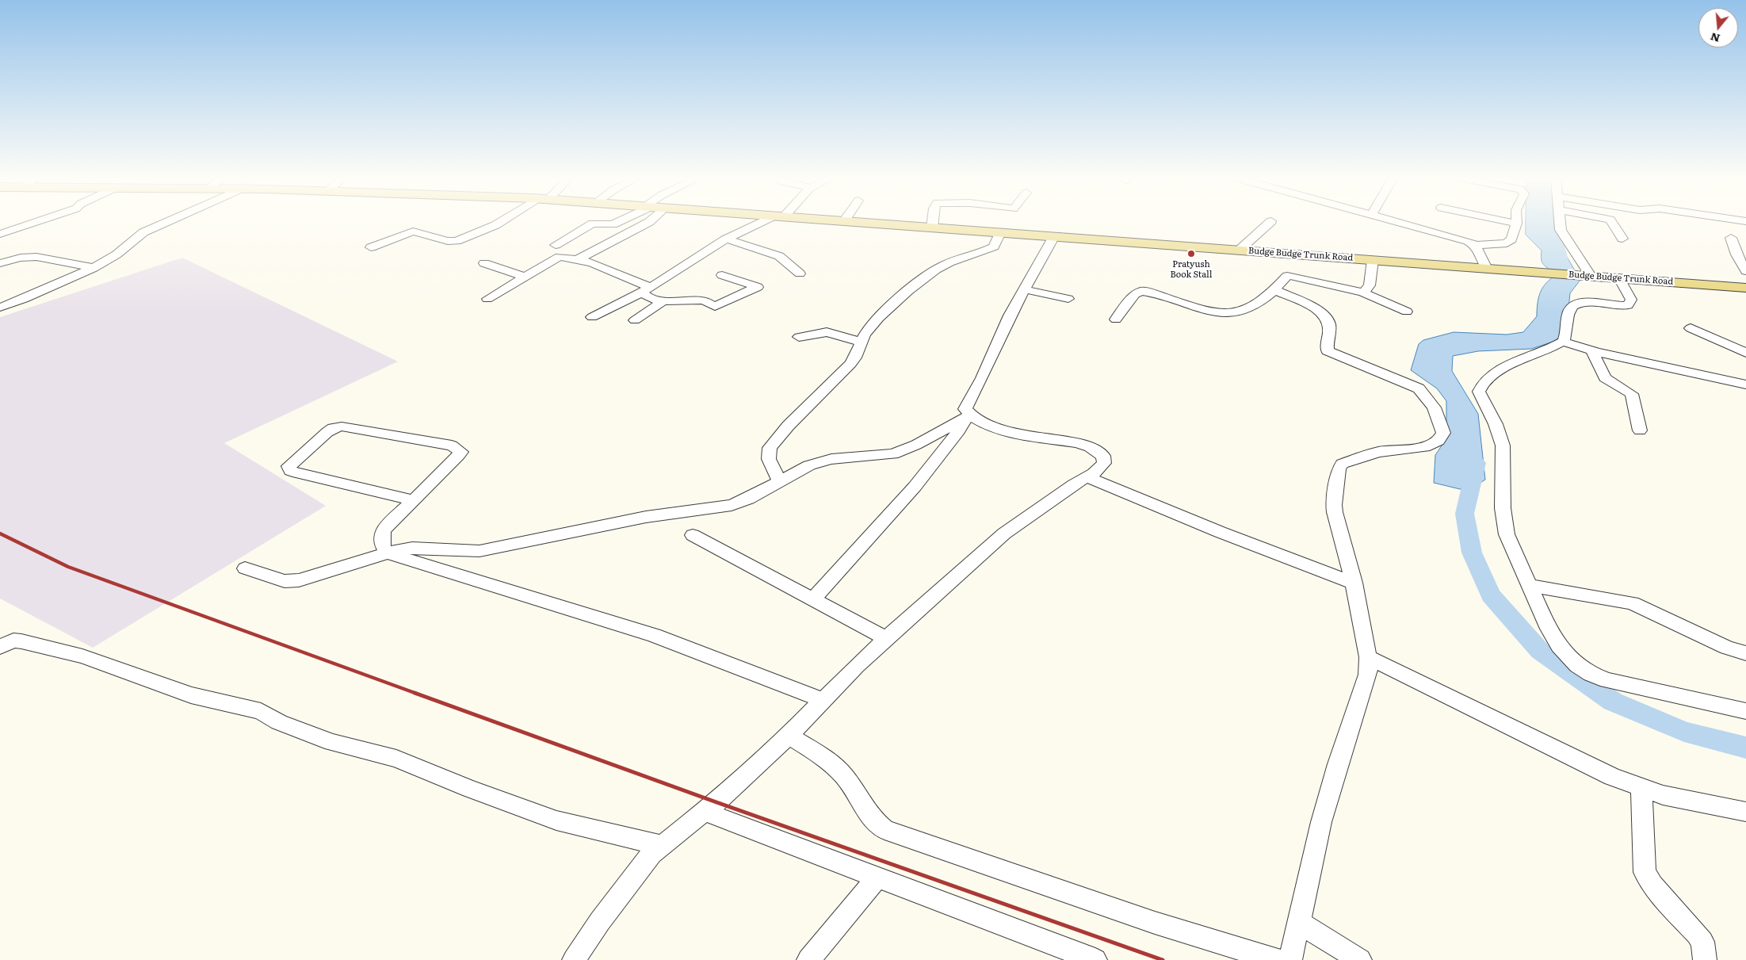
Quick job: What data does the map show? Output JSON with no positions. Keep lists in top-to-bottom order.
{
  "streets": {
    "main road": ["Budge Budge Trunk Road"]
  },
  "places": ["Pratyush Book Stall"],
  "north": "bottom"
}
